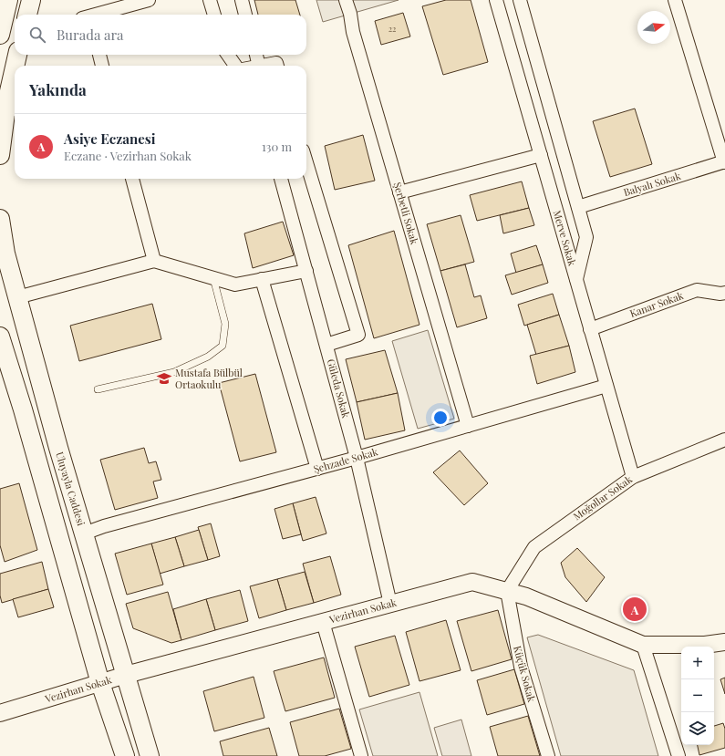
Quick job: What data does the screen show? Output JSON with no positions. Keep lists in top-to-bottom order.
{
  "streets": {
    "main road": ["Uluyayla Caddesi"],
    "street": [
      "Balyalı Sokak",
      "Şerbetli Sokak",
      "Merve Sokak",
      "Kanar Sokak",
      "Güleda Sokak",
      "Şehzade Sokak",
      "Moğollar Sokak",
      "Vezirhan Sokak",
      "Küçük Sokak"
    ]
  },
  "crossings": [
    ["Şerbetli Sokak", "Şehzade Sokak"],
    ["Merve Sokak", "Kanar Sokak"],
    ["Merve Sokak", "Şehzade Sokak"],
    ["Merve Sokak", "Moğollar Sokak"],
    ["Güleda Sokak", "Şehzade Sokak"],
    ["Güleda Sokak", "Vezirhan Sokak"],
    ["Şehzade Sokak", "Uluyayla Caddesi"],
    ["Uluyayla Caddesi", "Vezirhan Sokak"],
    ["Moğollar Sokak", "Vezirhan Sokak"],
    ["Moğollar Sokak", "Küçük Sokak"],
    ["Vezirhan Sokak", "Küçük Sokak"]
  ],
  "places": {
    "school or university": ["Mustafa Bülbül Ortaokulu"]
  },
  "house_numbers": ["22"],
  "north": "right",
  "page": {
    "search": "Burada ara",
    "heading": "Yakında",
    "list": [
      {
        "mark": "A",
        "name": "Asiye Eczanesi",
        "note": "Eczane · Vezirhan Sokak",
        "value": "130 m"
      }
    ],
    "pins": "A",
    "map_buttons": ["+", "−"]
  }
}
